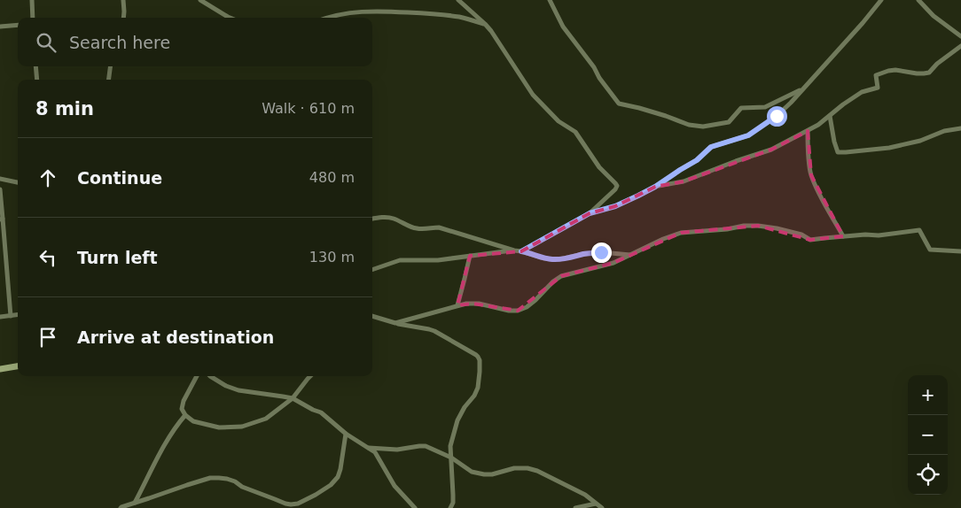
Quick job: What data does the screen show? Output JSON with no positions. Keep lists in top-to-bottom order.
{
  "page": {
    "search": "Search here",
    "heading": ["8 min", "Walk · 610 m"],
    "list": [
      ["Continue", "480 m"],
      ["Turn left", "130 m"],
      "Arrive at destination"
    ],
    "map_buttons": ["+", "−"]
  }
}
